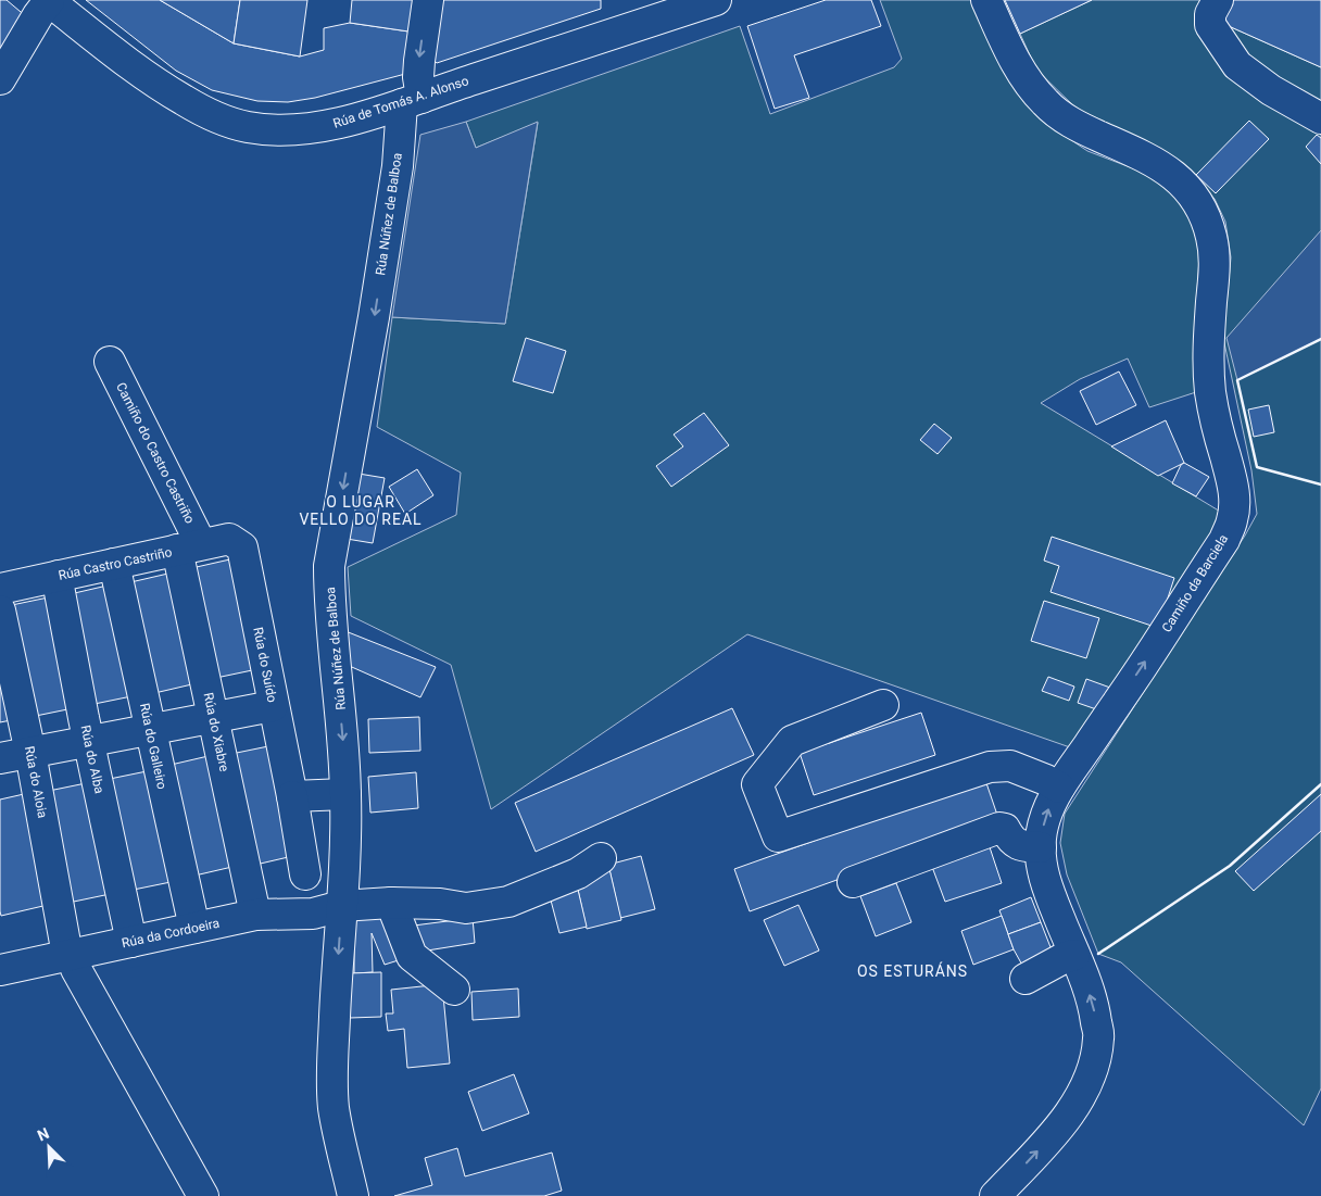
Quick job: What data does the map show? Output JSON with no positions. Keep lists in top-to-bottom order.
{
  "streets": {
    "street": [
      "Rúa de Tomás A. Alonso",
      "Rúa Núñez de Balboa",
      "Camiño do Castro Castriño",
      "Rúa Castro Castriño",
      "Camiño da Barciela",
      "Rúa do Suído",
      "Rúa do Xiabre",
      "Rúa do Galleiro",
      "Rúa do Alba",
      "Rúa do Aloia",
      "Rúa da Cordoeira"
    ]
  },
  "crossings": [
    ["Rúa de Tomás A. Alonso", "Rúa Núñez de Balboa"],
    ["Rúa Núñez de Balboa", "Rúa da Cordoeira"],
    ["Camiño do Castro Castriño", "Rúa Castro Castriño"],
    ["Camiño do Castro Castriño", "Rúa do Suído"],
    ["Camiño do Castro Castriño", "Rúa do Xiabre"],
    ["Rúa Castro Castriño", "Rúa do Suído"],
    ["Rúa Castro Castriño", "Rúa do Xiabre"],
    ["Rúa Castro Castriño", "Rúa do Galleiro"],
    ["Rúa Castro Castriño", "Rúa do Alba"],
    ["Rúa do Suído", "Rúa do Xiabre"],
    ["Rúa do Xiabre", "Rúa da Cordoeira"],
    ["Rúa do Galleiro", "Rúa da Cordoeira"],
    ["Rúa do Alba", "Rúa da Cordoeira"],
    ["Rúa do Aloia", "Rúa da Cordoeira"]
  ],
  "one_way": ["Rúa Núñez de Balboa", "Camiño da Barciela"],
  "districts": ["O LUGAR VELLO DO REAL", "OS ESTURÁNS"],
  "north": "top left"
}
